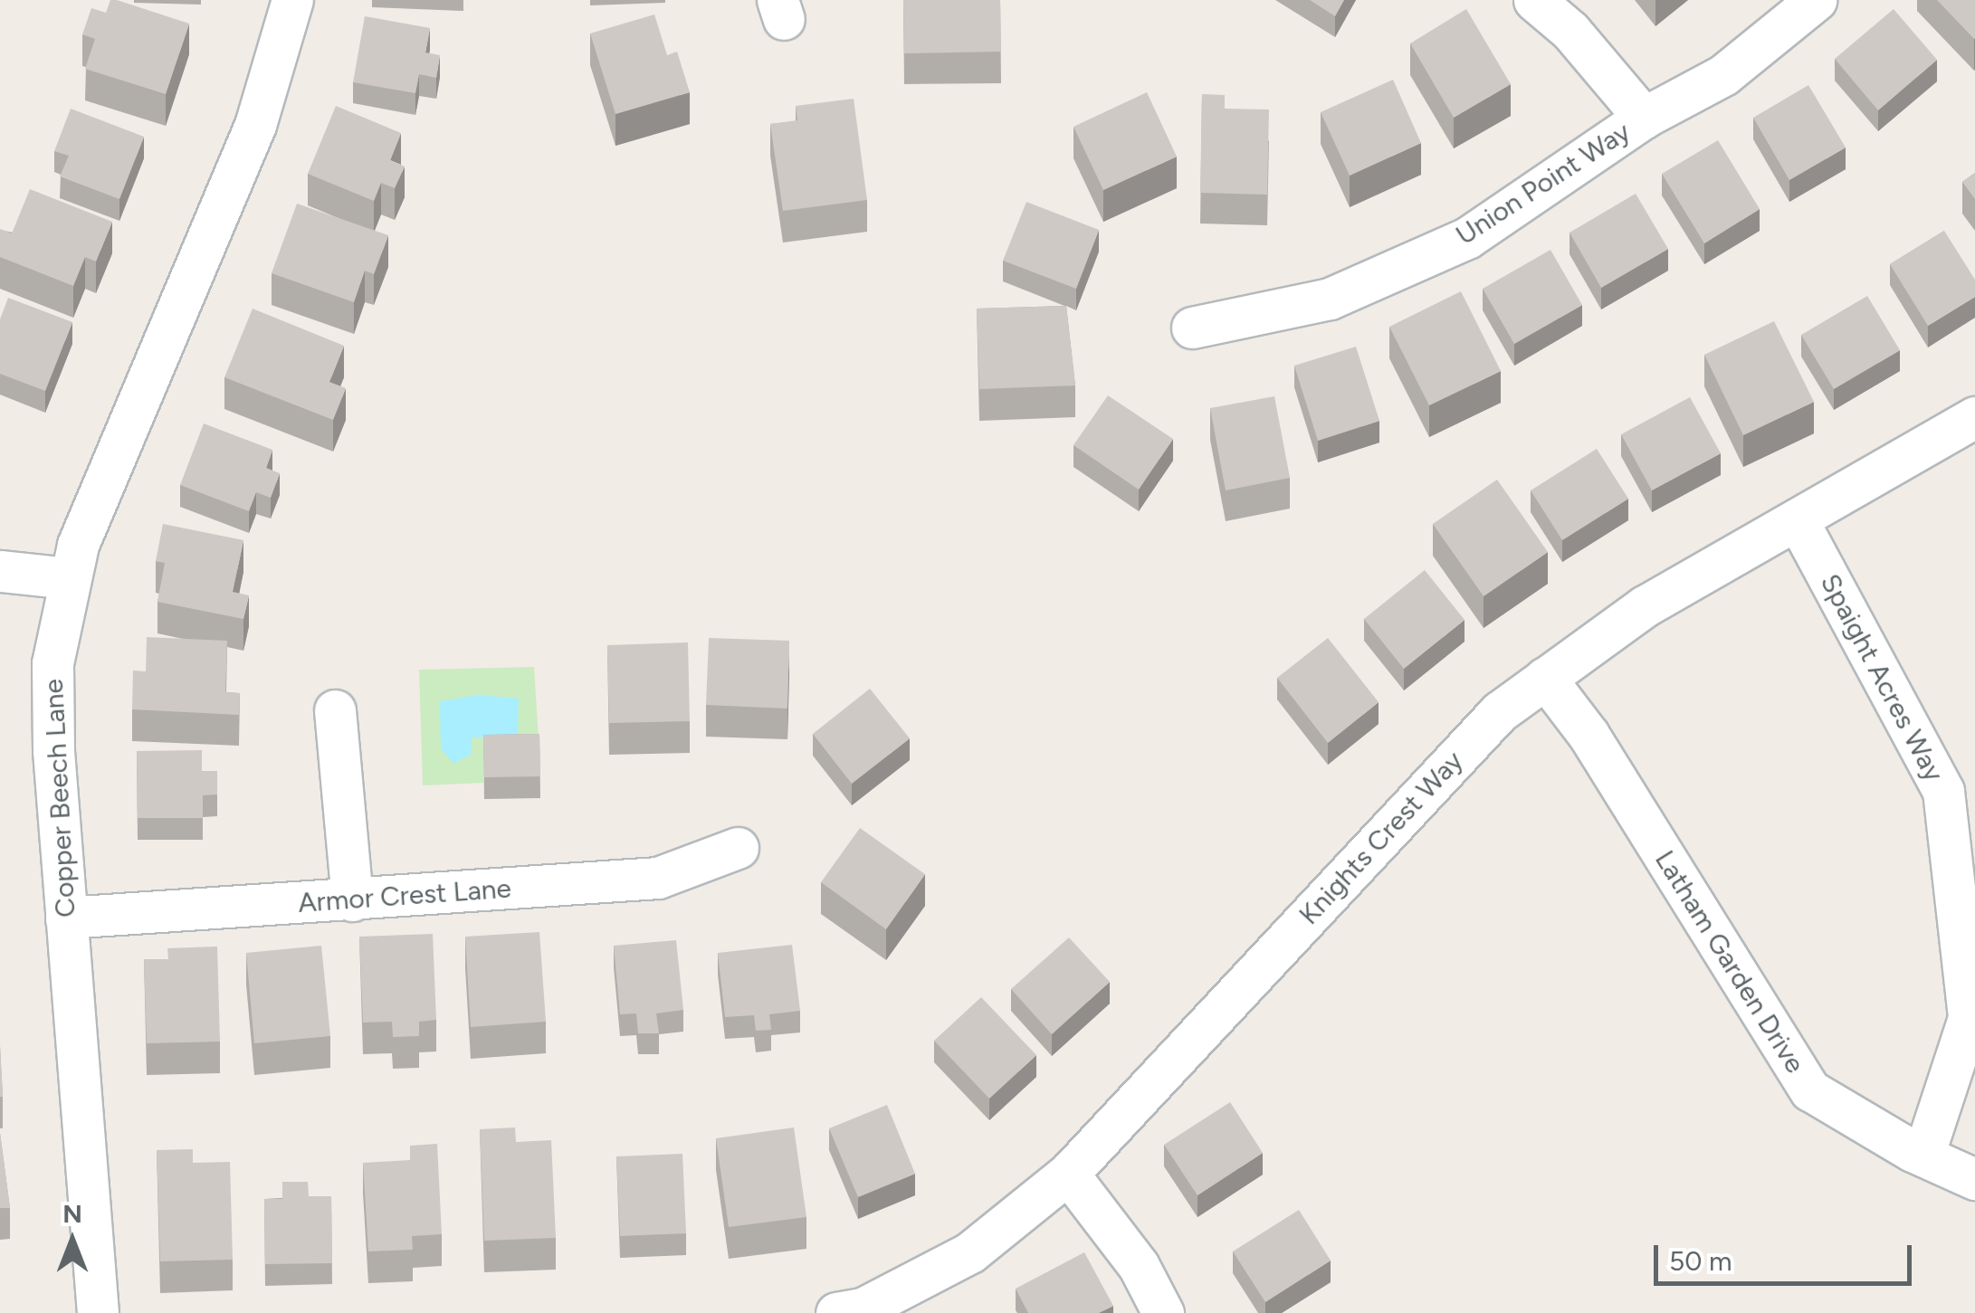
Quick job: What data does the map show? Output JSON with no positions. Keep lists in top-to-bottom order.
{
  "streets": {
    "street": [
      "Union Point Way",
      "Spaight Acres Way",
      "Copper Beech Lane",
      "Knights Crest Way",
      "Armor Crest Lane",
      "Latham Garden Drive"
    ]
  },
  "crossings": [
    ["Spaight Acres Way", "Knights Crest Way"],
    ["Spaight Acres Way", "Latham Garden Drive"],
    ["Copper Beech Lane", "Armor Crest Lane"],
    ["Knights Crest Way", "Latham Garden Drive"]
  ],
  "scale_bar": "50 m",
  "north": "top"
}
